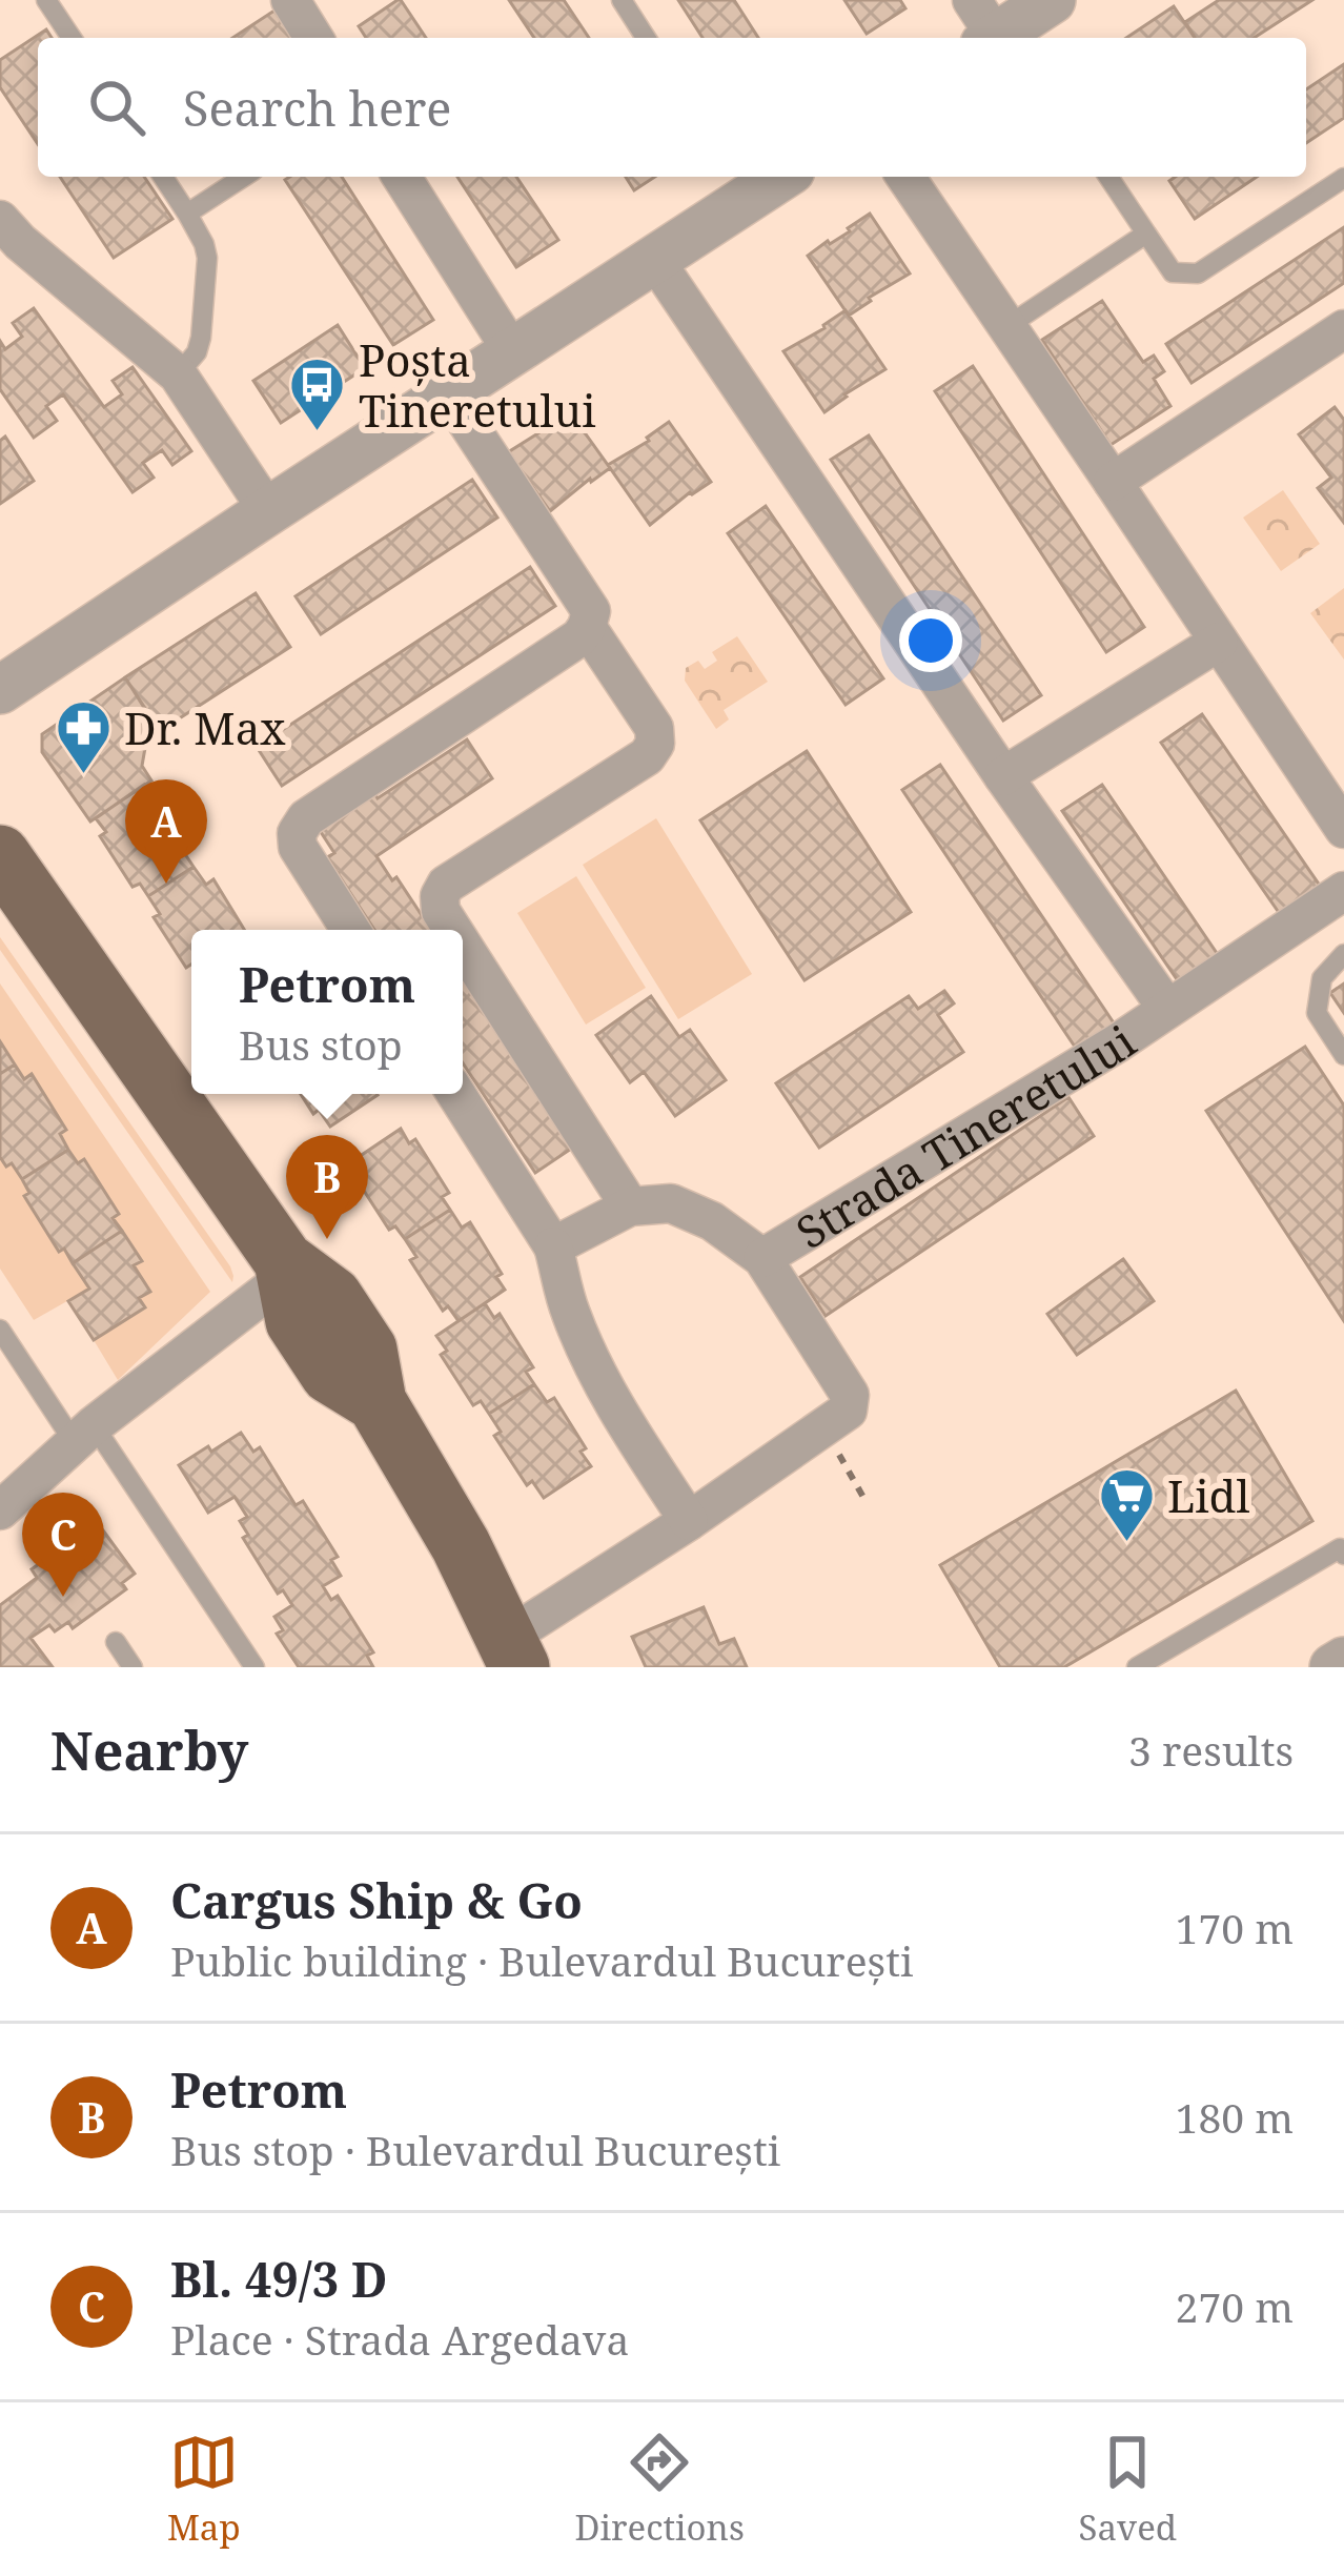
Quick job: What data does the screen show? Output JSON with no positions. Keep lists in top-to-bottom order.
{
  "streets": {
    "street": ["Strada Tineretului"]
  },
  "places": {
    "bus stop": ["Poșta Tineretului"],
    "pharmacy": ["Dr. Max"],
    "supermarket": ["Lidl"]
  },
  "page": {
    "search": "Search here",
    "pins": ["A", "B", "C"],
    "popup": ["Petrom", "Bus stop"],
    "heading": ["Nearby", "3 results"],
    "list": [
      {
        "mark": "A",
        "name": "Cargus Ship & Go",
        "note": "Public building · Bulevardul București",
        "value": "170 m"
      },
      {
        "mark": "B",
        "name": "Petrom",
        "note": "Bus stop · Bulevardul București",
        "value": "180 m"
      },
      {
        "mark": "C",
        "name": "Bl. 49/3 D",
        "note": "Place · Strada Argedava",
        "value": "270 m"
      }
    ],
    "nav": ["Map", "Directions", "Saved"]
  }
}
